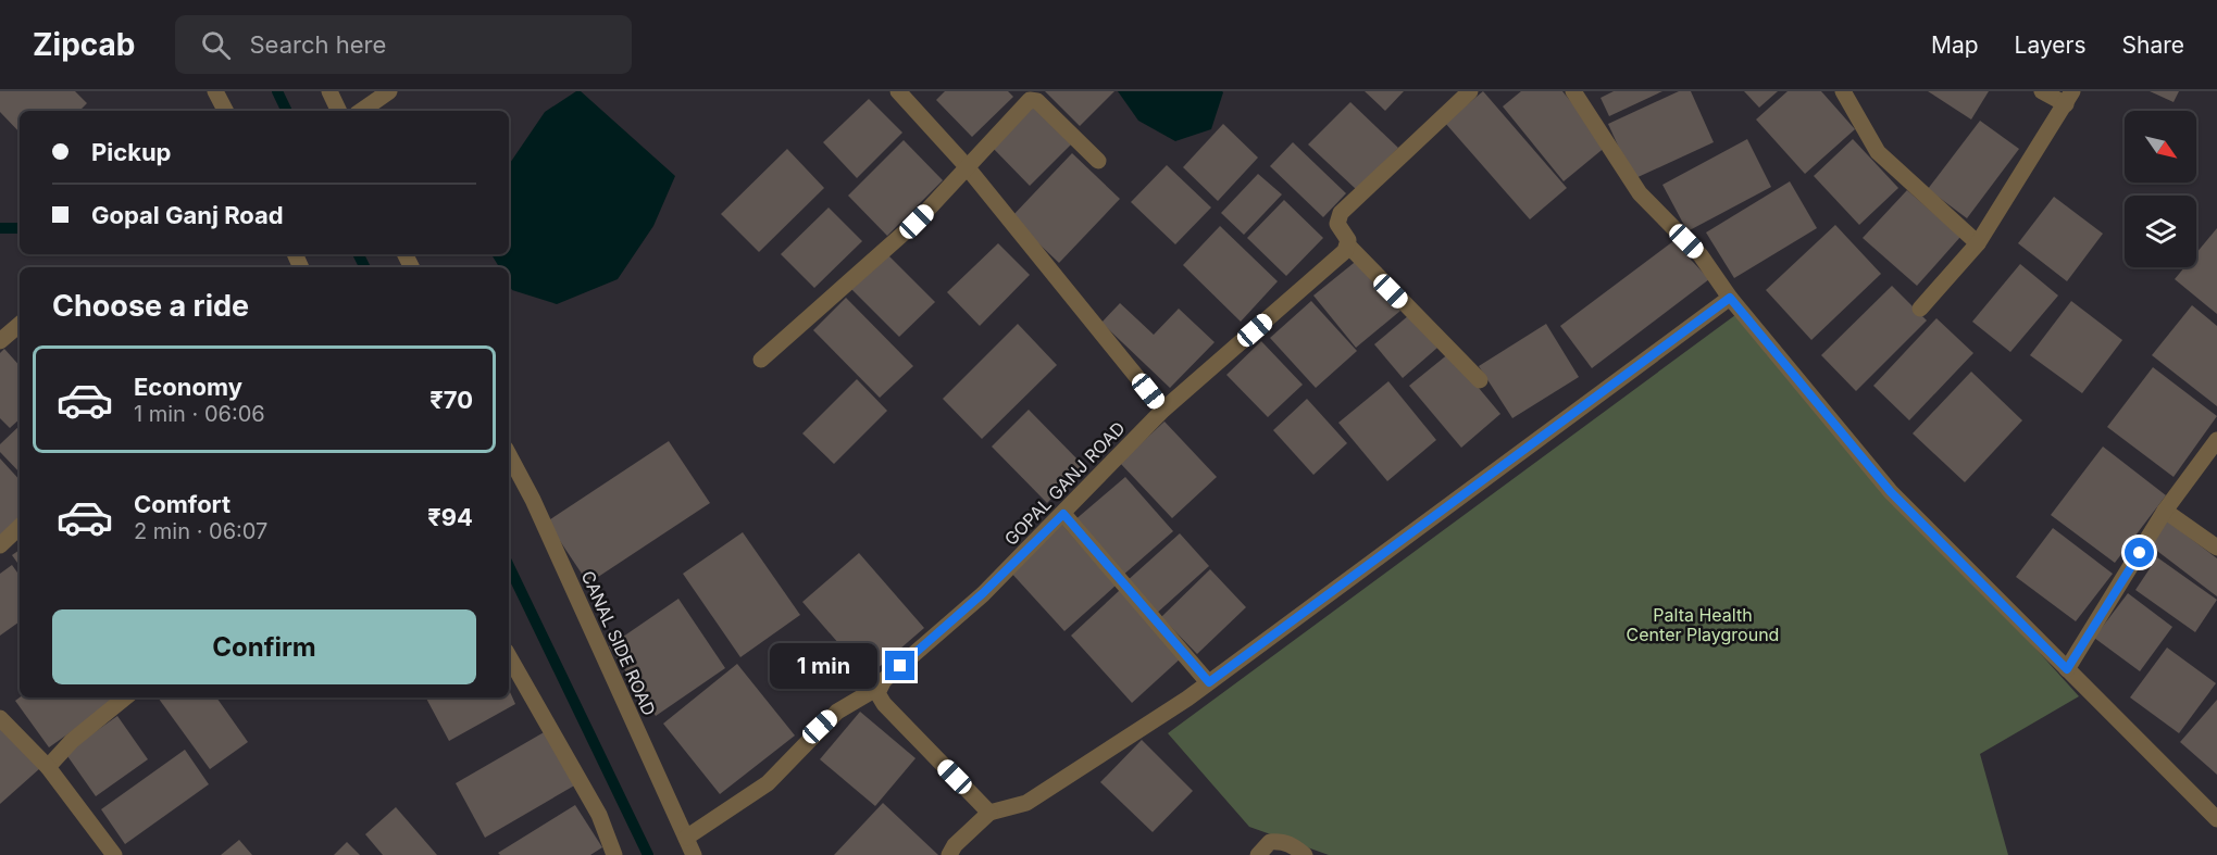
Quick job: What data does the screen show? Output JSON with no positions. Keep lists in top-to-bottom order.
{
  "streets": {
    "street": ["GOPAL GANJ ROAD", "CANAL SIDE ROAD"]
  },
  "crossings": [
    ["GOPAL GANJ ROAD", "CANAL SIDE ROAD"]
  ],
  "parks": ["Palta Health Center Playground"],
  "north": "bottom right",
  "page": {
    "header": "Zipcab",
    "search": "Search here",
    "nav": ["Map", "Layers", "Share"],
    "banner": ["Pickup", "Gopal Ganj Road"],
    "heading": "Choose a ride",
    "list": [
      {
        "name": "Economy",
        "note": "1 min · 06:06",
        "value": "₹70"
      },
      {
        "name": "Comfort",
        "note": "2 min · 06:07",
        "value": "₹94"
      }
    ],
    "buttons": "Confirm",
    "bubble": "1 min"
  }
}
